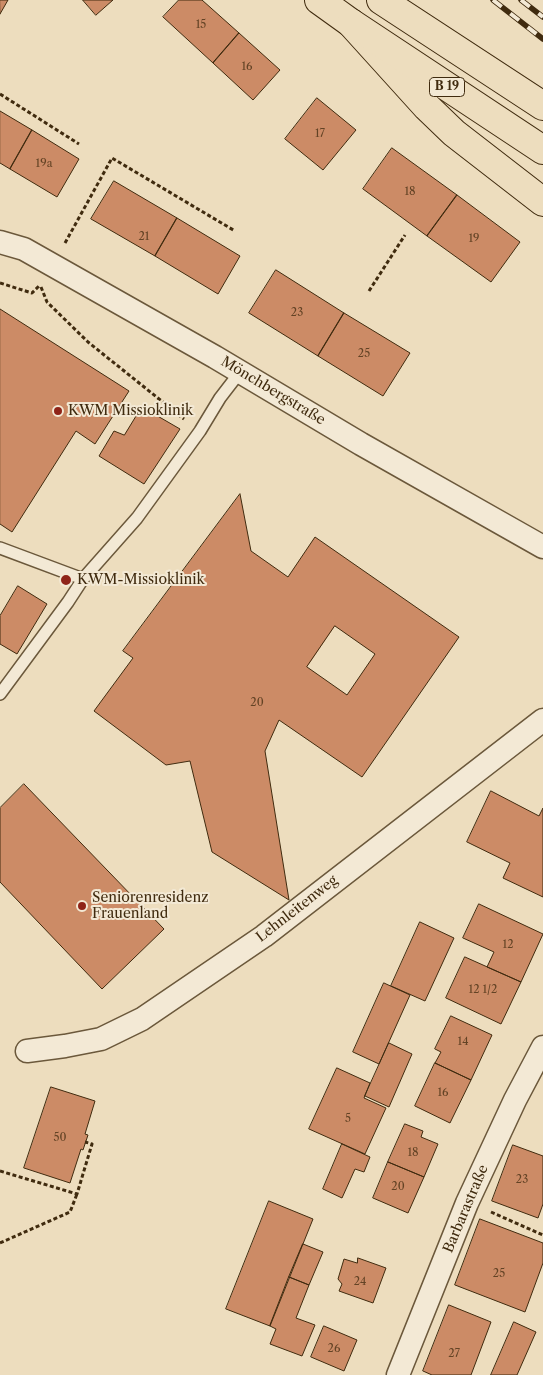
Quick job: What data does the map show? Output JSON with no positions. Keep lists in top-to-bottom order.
{
  "streets": {
    "main road": ["B 19"],
    "street": ["Mönchbergstraße", "Lehnleitenweg", "Barbarastraße"]
  },
  "places": ["KWM Missioklinik", "KWM-Missioklinik", "Seniorenresidenz Frauenland"],
  "house_numbers": [
    "15",
    "16",
    "17",
    "19a",
    "18",
    "21",
    "19",
    "23",
    "25",
    "20",
    "12",
    "12 1/2",
    "14",
    "16",
    "5",
    "50",
    "18",
    "23",
    "20",
    "25",
    "24",
    "26",
    "27"
  ]
}
